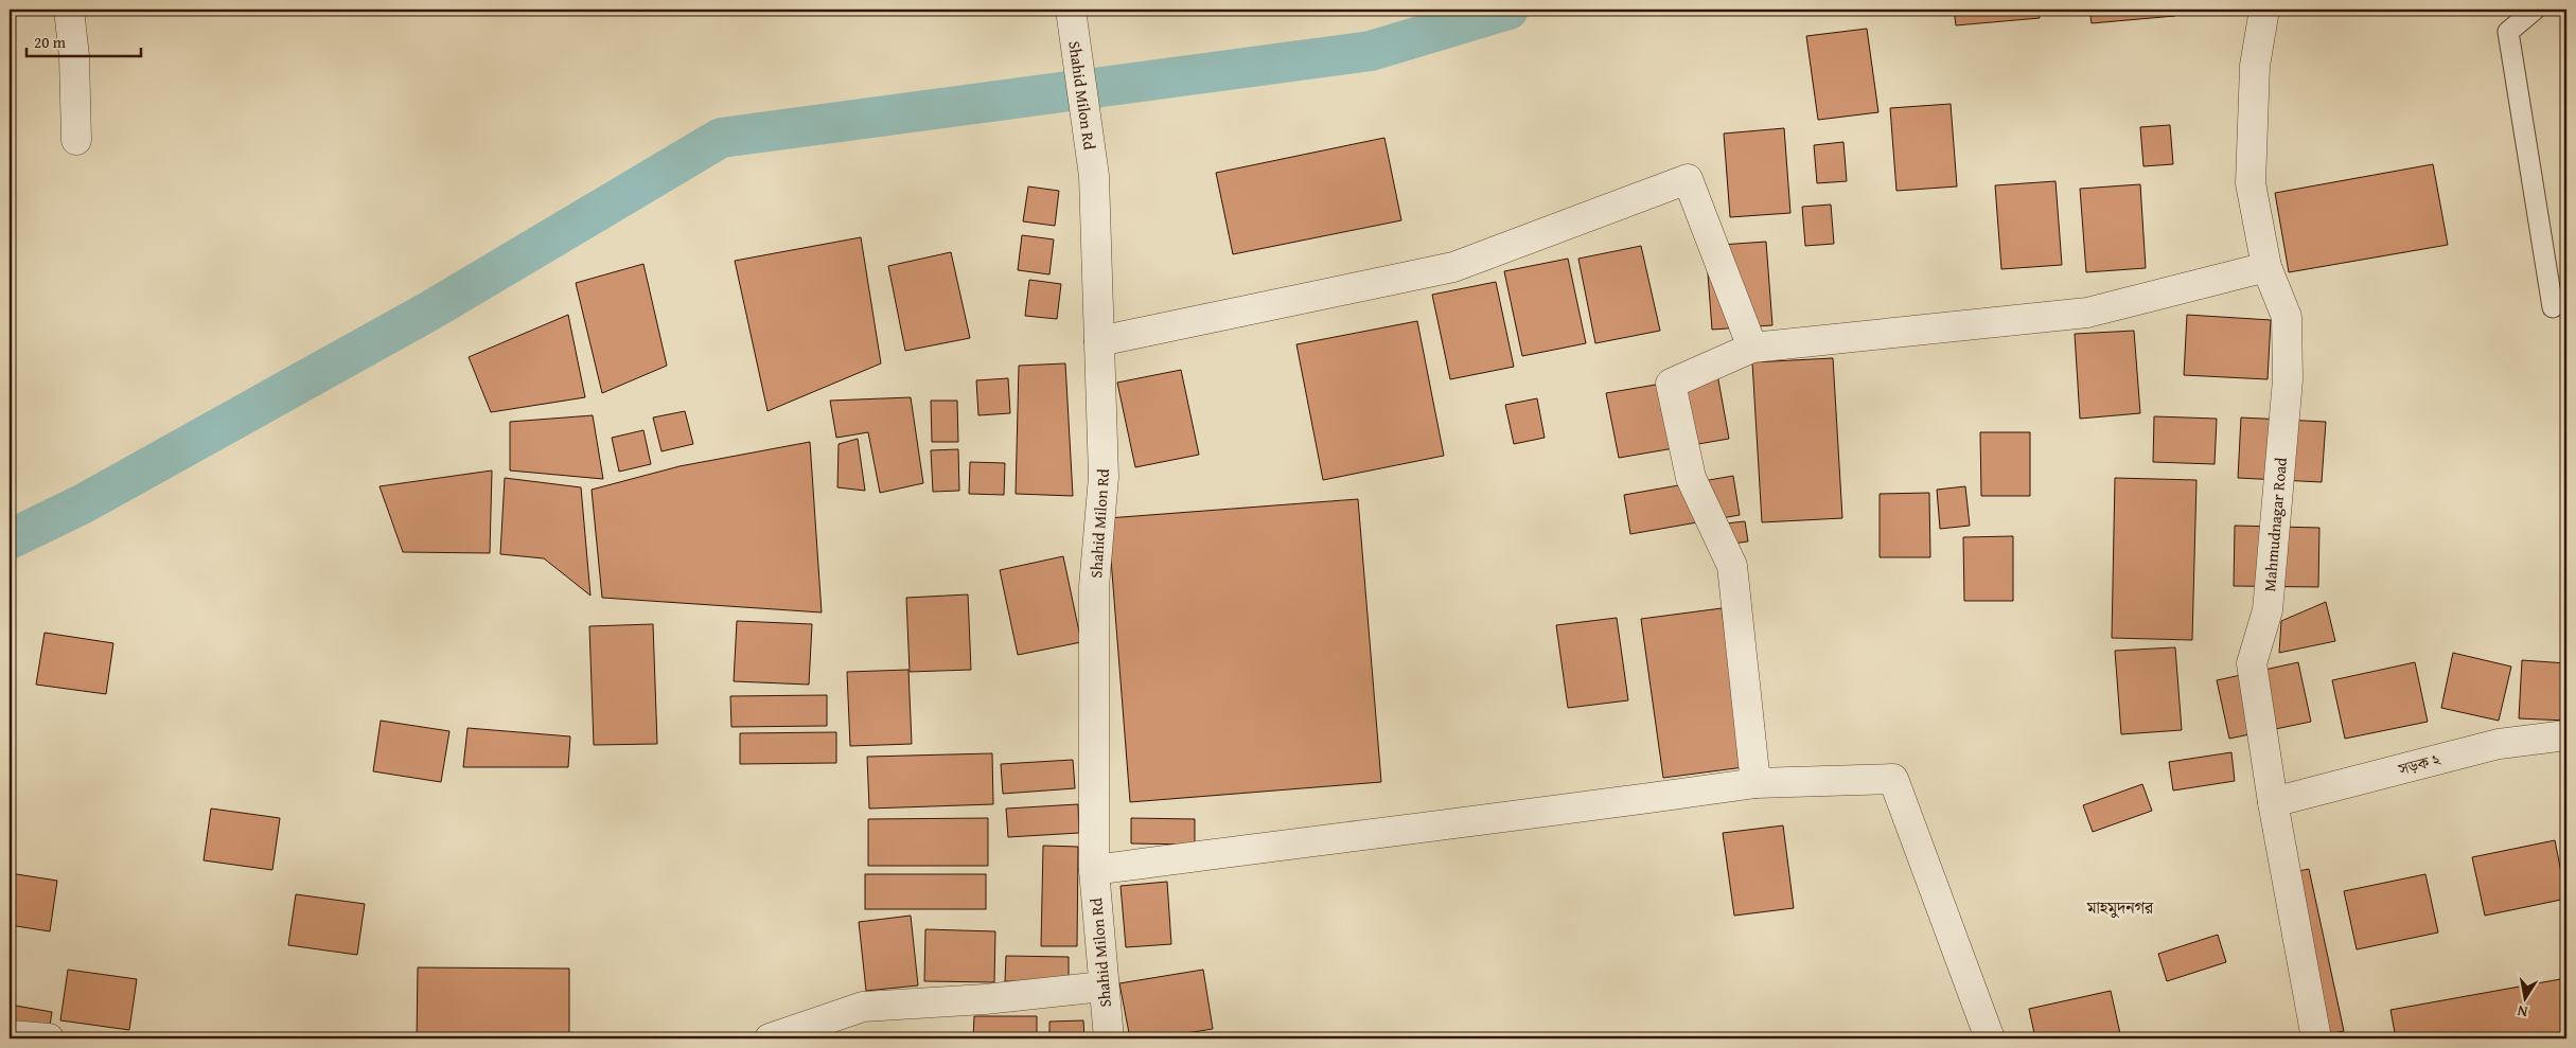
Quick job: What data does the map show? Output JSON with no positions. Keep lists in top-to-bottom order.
{
  "streets": {
    "street": ["Shahid Milon Rd", "Mahmudnagar Road", "সড়ক ২"]
  },
  "crossings": [
    ["Mahmudnagar Road", "সড়ক ২"]
  ],
  "districts": ["মাহমুদনগর"],
  "scale_bar": "20 m",
  "north": "bottom"
}
